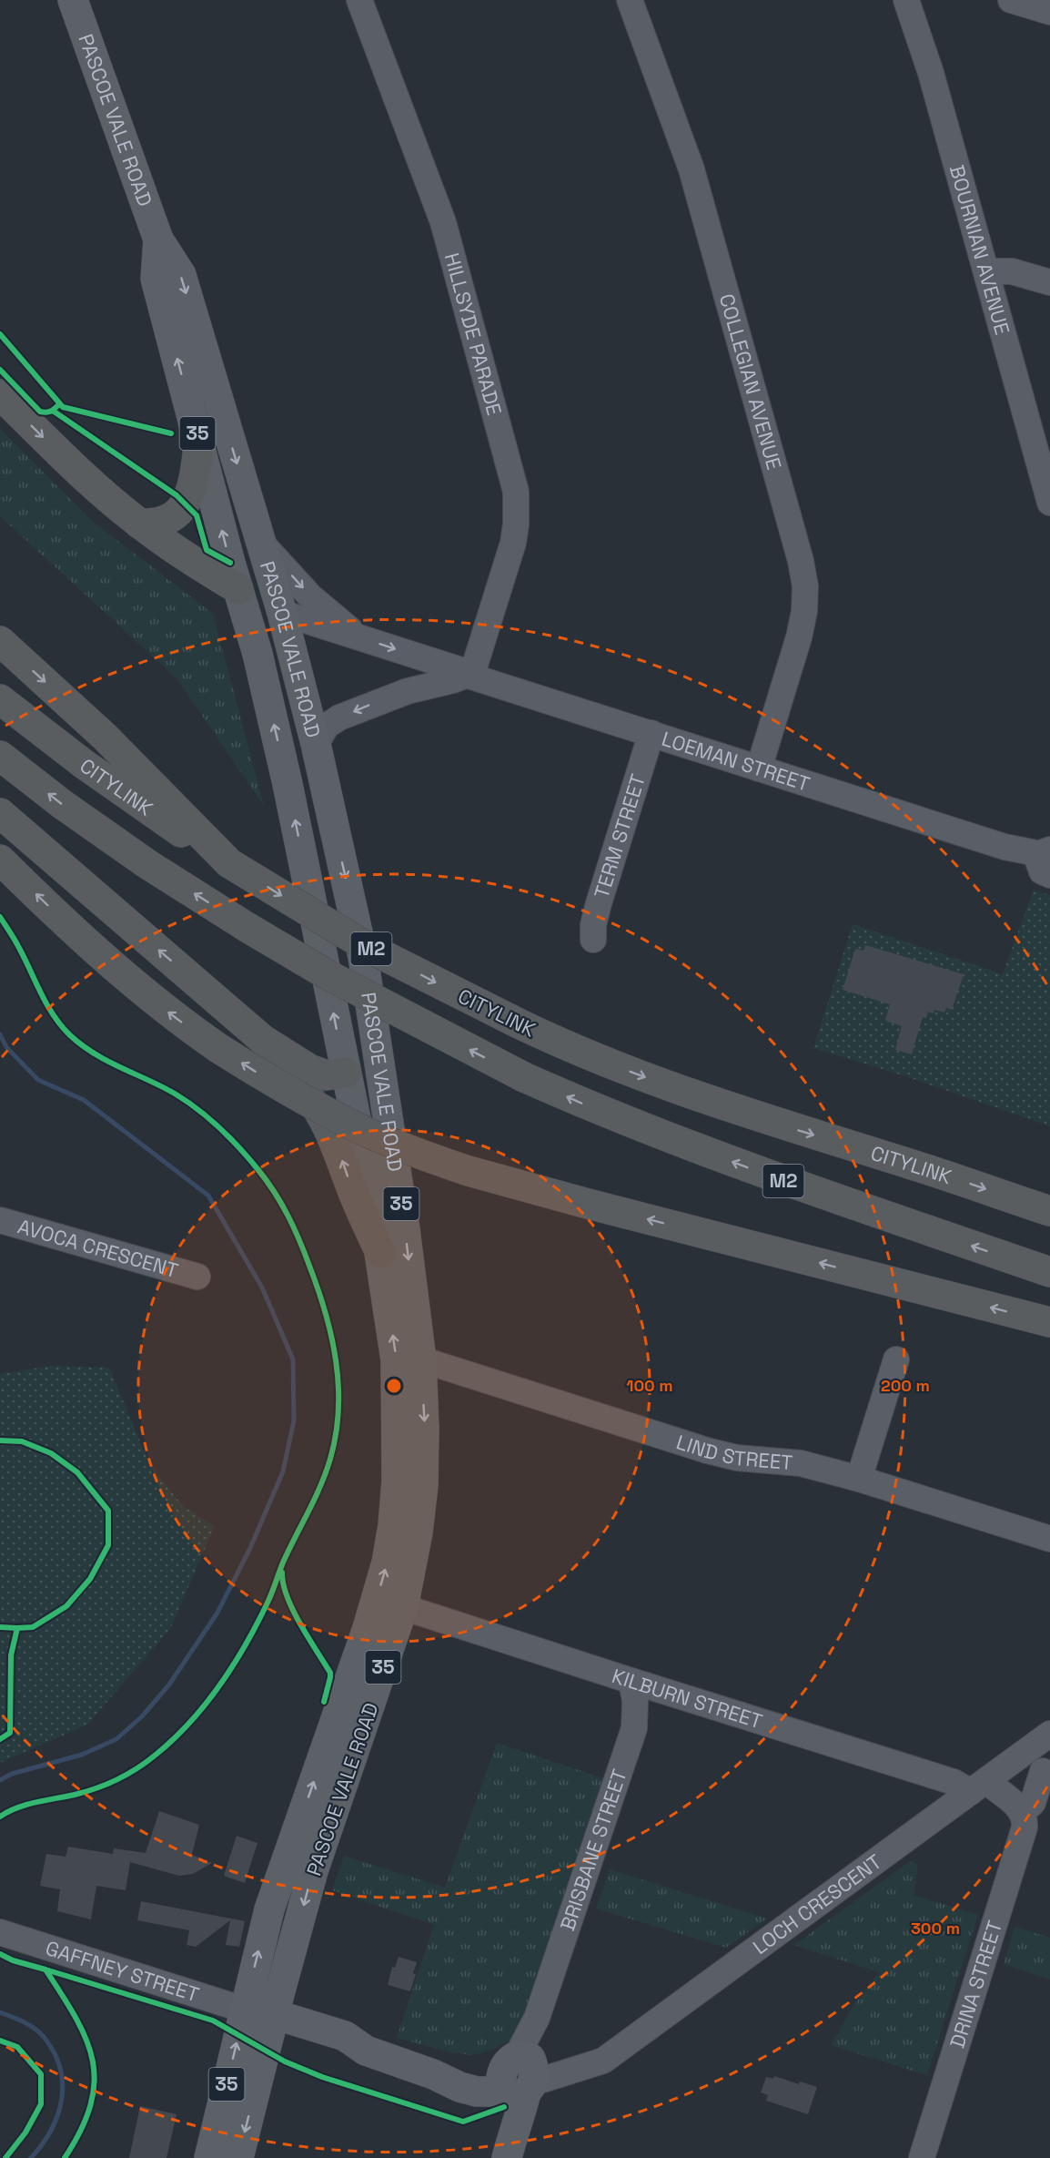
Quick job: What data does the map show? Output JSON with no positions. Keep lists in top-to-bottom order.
{
  "streets": {
    "highway": ["CITYLINK", "M2"],
    "main road": ["PASCOE VALE ROAD", "35"],
    "street": [
      "BOURNIAN AVENUE",
      "HILLSYDE PARADE",
      "COLLEGIAN AVENUE",
      "LOEMAN STREET",
      "TERM STREET",
      "AVOCA CRESCENT",
      "LIND STREET",
      "KILBURN STREET",
      "BRISBANE STREET",
      "LOCH CRESCENT",
      "GAFFNEY STREET",
      "DRINA STREET"
    ]
  },
  "crossings": [
    ["PASCOE VALE ROAD", "LOEMAN STREET"],
    ["PASCOE VALE ROAD", "LIND STREET"],
    ["PASCOE VALE ROAD", "KILBURN STREET"],
    ["PASCOE VALE ROAD", "GAFFNEY STREET"],
    ["HILLSYDE PARADE", "LOEMAN STREET"],
    ["COLLEGIAN AVENUE", "LOEMAN STREET"],
    ["LOEMAN STREET", "TERM STREET"],
    ["KILBURN STREET", "BRISBANE STREET"],
    ["KILBURN STREET", "LOCH CRESCENT"],
    ["BRISBANE STREET", "LOCH CRESCENT"]
  ],
  "rings": ["100 m", "200 m", "300 m"]
}
